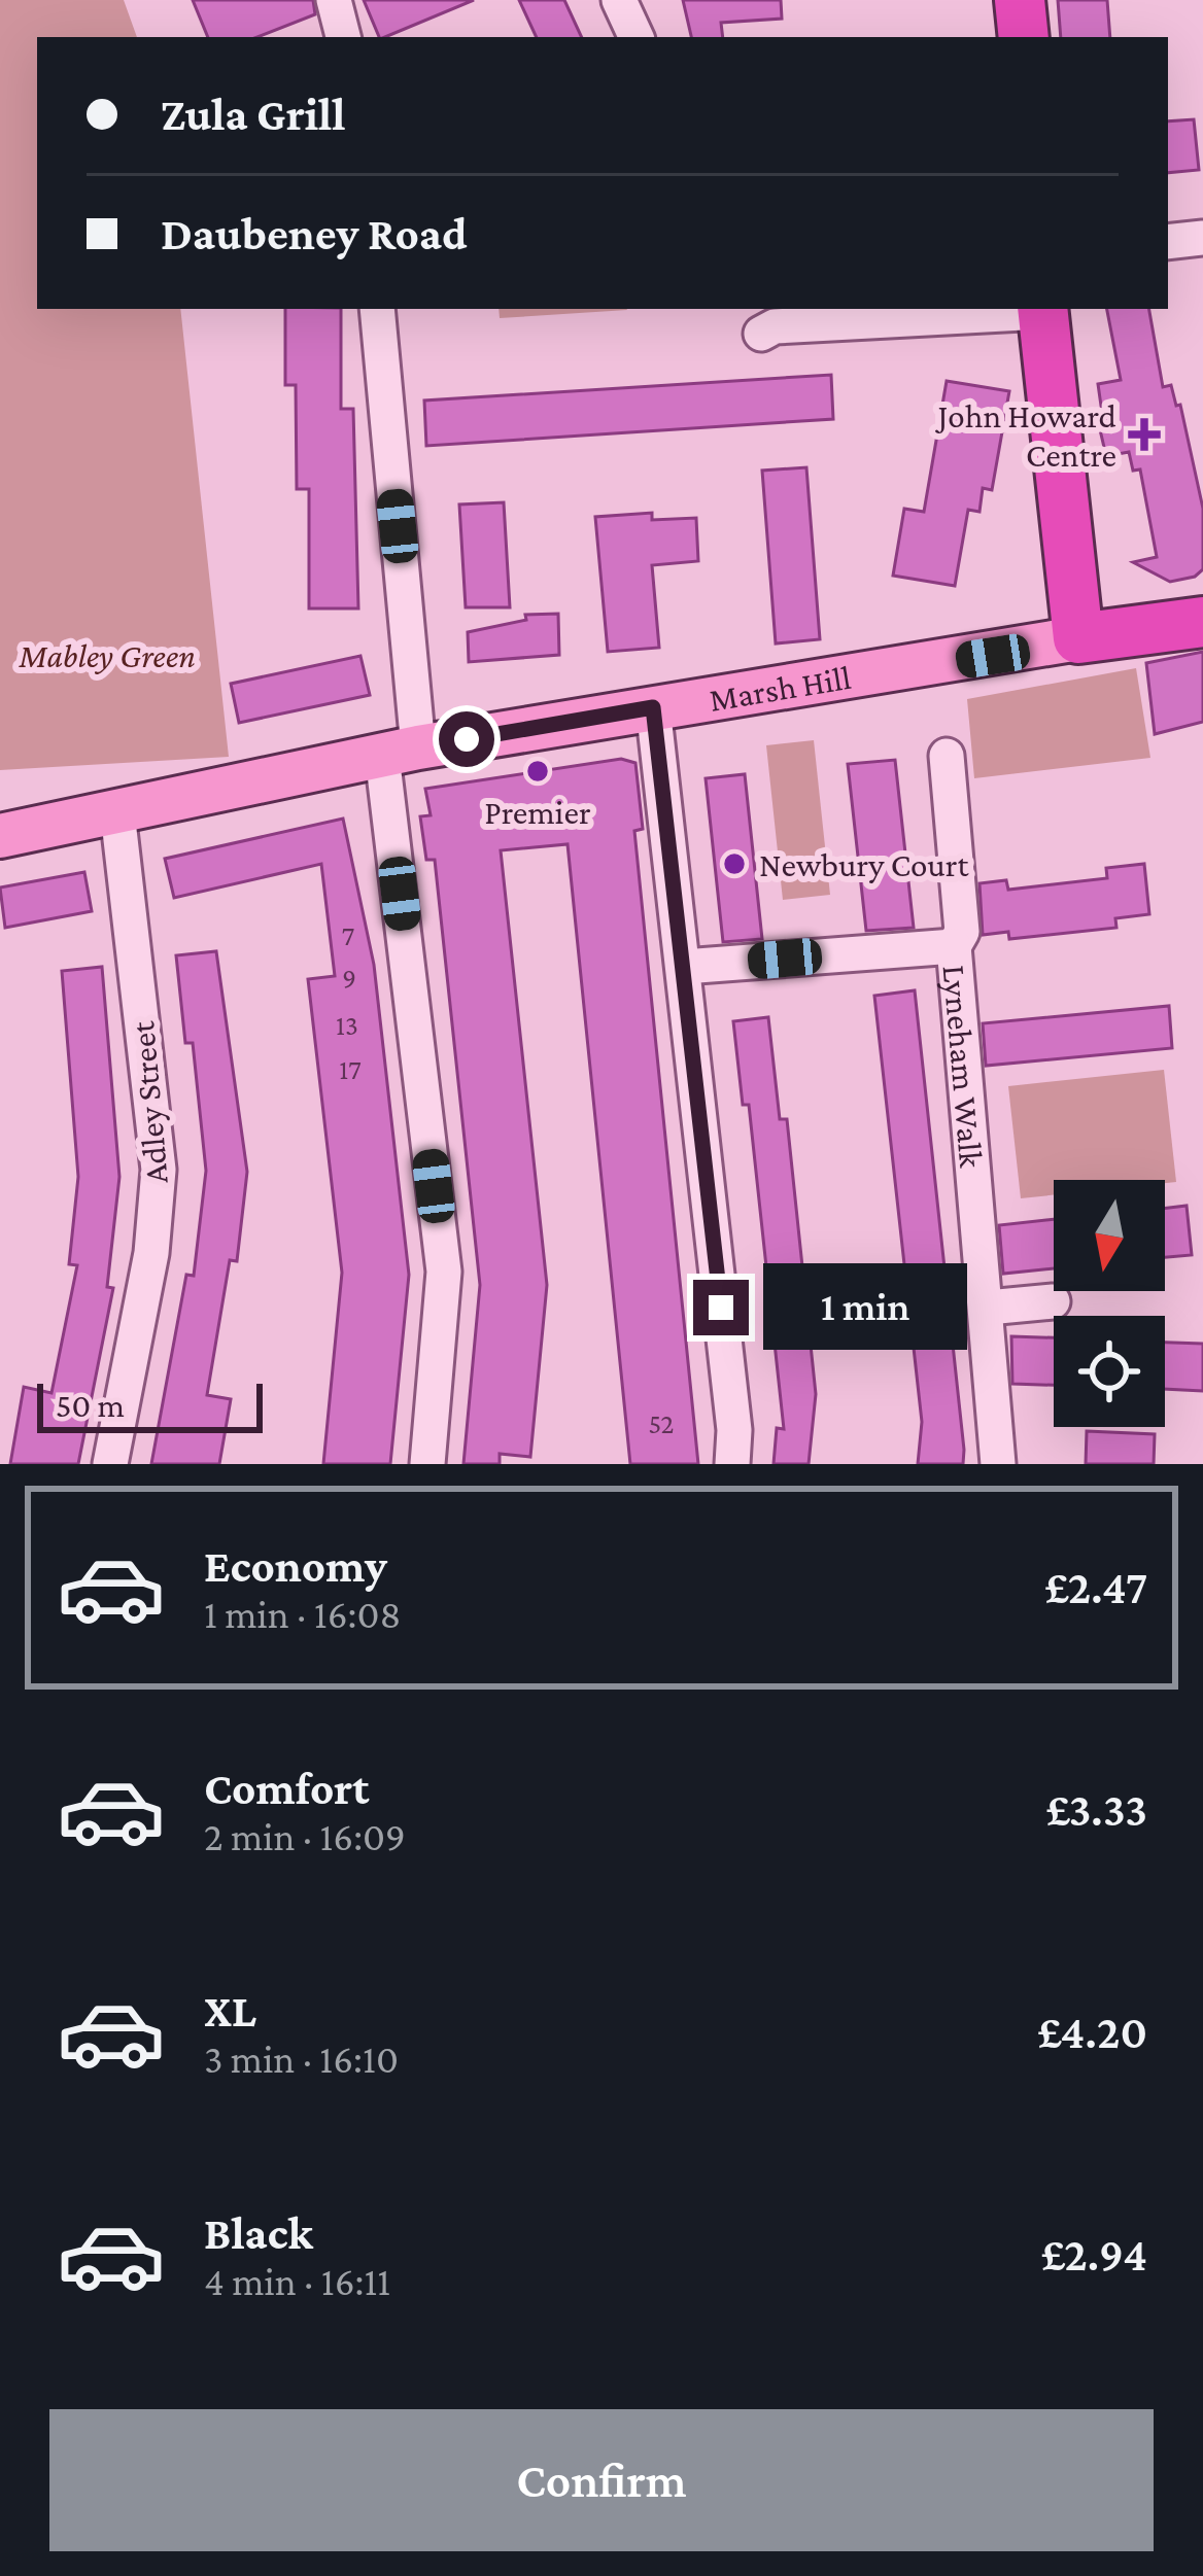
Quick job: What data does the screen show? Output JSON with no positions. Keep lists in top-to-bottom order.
{
  "streets": {
    "main road": ["Marsh Hill"],
    "street": ["Lyneham Walk", "Adley Street"]
  },
  "crossings": [
    ["Marsh Hill", "Adley Street"]
  ],
  "parks": ["Mabley Green"],
  "places": {
    "health": ["John Howard Centre"],
    "other": ["Premier", "Newbury Court"]
  },
  "house_numbers": [
    "7",
    "9",
    "13",
    "17",
    "52"
  ],
  "scale_bar": "50 m",
  "north": "bottom",
  "page": {
    "banner": ["Zula Grill", "Daubeney Road"],
    "bubble": "1 min",
    "scale": "50 m",
    "list": [
      {
        "name": "Economy",
        "note": "1 min · 16:08",
        "value": "£2.47"
      },
      {
        "name": "Comfort",
        "note": "2 min · 16:09",
        "value": "£3.33"
      },
      {
        "name": "XL",
        "note": "3 min · 16:10",
        "value": "£4.20"
      },
      {
        "name": "Black",
        "note": "4 min · 16:11",
        "value": "£2.94"
      }
    ],
    "buttons": "Confirm"
  }
}
